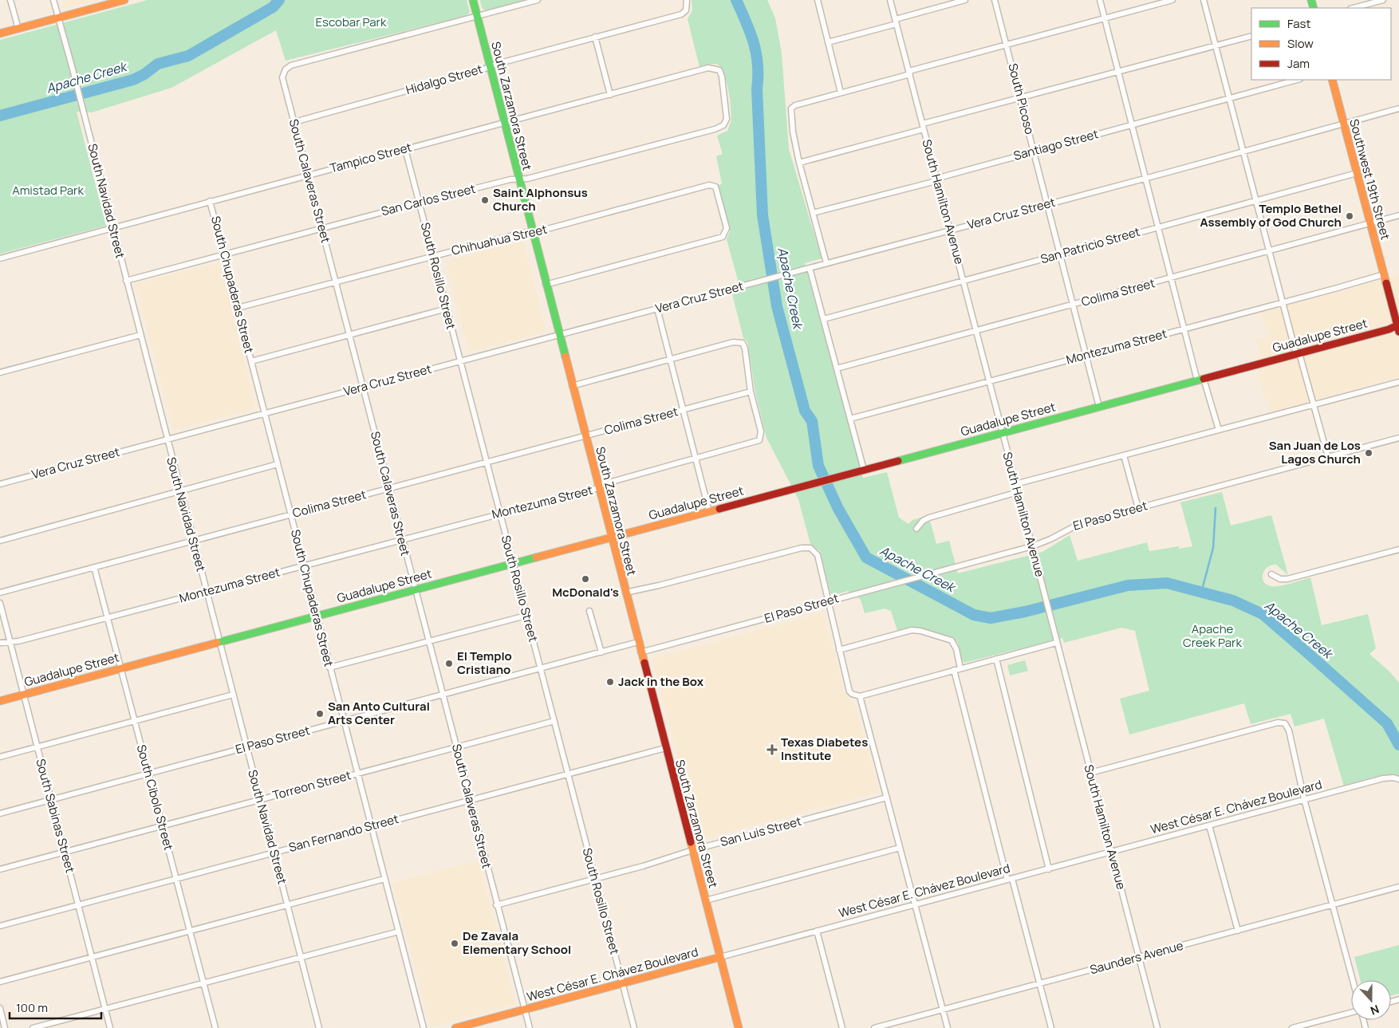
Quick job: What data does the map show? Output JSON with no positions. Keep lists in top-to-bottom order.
{
  "streets": {
    "main road": [
      "South Zarzamora Street",
      "Southwest 19th Street",
      "Guadalupe Street",
      "West César E. Chávez Boulevard"
    ],
    "street": [
      "Hidalgo Street",
      "South Picoso",
      "Santiago Street",
      "Tampico Street",
      "South Calaveras Street",
      "San Carlos Street",
      "South Navidad Street",
      "South Hamilton Avenue",
      "Vera Cruz Street",
      "Chihuahua Street",
      "San Patricio Street",
      "South Rosillo Street",
      "South Chupaderas Street",
      "Colima Street",
      "Montezuma Street",
      "El Paso Street",
      "Torreon Street",
      "South Cibolo Street",
      "South Sabinas Street",
      "San Luis Street",
      "San Fernando Street",
      "Saunders Avenue"
    ]
  },
  "crossings": [
    ["Hidalgo Street", "South Zarzamora Street"],
    ["Hidalgo Street", "South Calaveras Street"],
    ["South Picoso", "Santiago Street"],
    ["South Picoso", "Vera Cruz Street"],
    ["South Picoso", "San Patricio Street"],
    ["South Picoso", "Colima Street"],
    ["South Picoso", "Guadalupe Street"],
    ["South Picoso", "Montezuma Street"],
    ["South Zarzamora Street", "Tampico Street"],
    ["South Zarzamora Street", "South Calaveras Street"],
    ["South Zarzamora Street", "San Carlos Street"],
    ["South Zarzamora Street", "Vera Cruz Street"],
    ["South Zarzamora Street", "Chihuahua Street"],
    ["South Zarzamora Street", "Colima Street"],
    ["South Zarzamora Street", "Guadalupe Street"],
    ["South Zarzamora Street", "Montezuma Street"],
    ["South Zarzamora Street", "El Paso Street"],
    ["South Zarzamora Street", "West César E. Chávez Boulevard"],
    ["South Zarzamora Street", "San Luis Street"],
    ["South Zarzamora Street", "San Fernando Street"],
    ["Santiago Street", "South Hamilton Avenue"],
    ["Tampico Street", "South Calaveras Street"],
    ["Tampico Street", "San Carlos Street"],
    ["Tampico Street", "South Navidad Street"],
    ["Tampico Street", "South Rosillo Street"],
    ["Tampico Street", "South Chupaderas Street"],
    ["Southwest 19th Street", "Vera Cruz Street"],
    ["Southwest 19th Street", "San Patricio Street"],
    ["Southwest 19th Street", "Colima Street"],
    ["Southwest 19th Street", "Guadalupe Street"],
    ["Southwest 19th Street", "Montezuma Street"],
    ["South Calaveras Street", "San Carlos Street"],
    ["South Calaveras Street", "Vera Cruz Street"],
    ["South Calaveras Street", "Chihuahua Street"],
    ["South Calaveras Street", "Colima Street"],
    ["South Calaveras Street", "Guadalupe Street"],
    ["South Calaveras Street", "Montezuma Street"],
    ["South Calaveras Street", "El Paso Street"],
    ["South Calaveras Street", "Torreon Street"],
    ["South Calaveras Street", "West César E. Chávez Boulevard"],
    ["South Calaveras Street", "San Luis Street"],
    ["South Calaveras Street", "San Fernando Street"],
    ["San Carlos Street", "South Navidad Street"],
    ["San Carlos Street", "South Rosillo Street"],
    ["San Carlos Street", "South Chupaderas Street"],
    ["South Navidad Street", "Vera Cruz Street"],
    ["South Navidad Street", "Colima Street"],
    ["South Navidad Street", "Guadalupe Street"],
    ["South Navidad Street", "Montezuma Street"],
    ["South Navidad Street", "El Paso Street"],
    ["South Navidad Street", "Torreon Street"],
    ["South Navidad Street", "San Fernando Street"],
    ["South Hamilton Avenue", "Vera Cruz Street"],
    ["South Hamilton Avenue", "San Patricio Street"],
    ["South Hamilton Avenue", "Colima Street"],
    ["South Hamilton Avenue", "Guadalupe Street"],
    ["South Hamilton Avenue", "Montezuma Street"],
    ["South Hamilton Avenue", "El Paso Street"],
    ["South Hamilton Avenue", "West César E. Chávez Boulevard"],
    ["South Hamilton Avenue", "Saunders Avenue"],
    ["Vera Cruz Street", "South Rosillo Street"],
    ["Vera Cruz Street", "South Chupaderas Street"],
    ["Chihuahua Street", "South Rosillo Street"],
    ["Chihuahua Street", "South Chupaderas Street"],
    ["South Rosillo Street", "Colima Street"],
    ["South Rosillo Street", "Guadalupe Street"],
    ["South Rosillo Street", "Montezuma Street"],
    ["South Rosillo Street", "El Paso Street"],
    ["South Rosillo Street", "Torreon Street"],
    ["South Rosillo Street", "West César E. Chávez Boulevard"],
    ["South Rosillo Street", "San Luis Street"],
    ["South Rosillo Street", "San Fernando Street"],
    ["South Chupaderas Street", "Colima Street"],
    ["South Chupaderas Street", "Guadalupe Street"],
    ["South Chupaderas Street", "Montezuma Street"],
    ["South Chupaderas Street", "El Paso Street"],
    ["South Chupaderas Street", "Torreon Street"],
    ["South Chupaderas Street", "San Fernando Street"],
    ["Colima Street", "Montezuma Street"],
    ["Colima Street", "South Cibolo Street"],
    ["Guadalupe Street", "South Cibolo Street"],
    ["Guadalupe Street", "South Sabinas Street"],
    ["Montezuma Street", "South Cibolo Street"],
    ["Montezuma Street", "South Sabinas Street"],
    ["El Paso Street", "South Cibolo Street"],
    ["El Paso Street", "South Sabinas Street"],
    ["Torreon Street", "South Cibolo Street"],
    ["Torreon Street", "South Sabinas Street"],
    ["South Cibolo Street", "San Fernando Street"],
    ["South Sabinas Street", "San Fernando Street"]
  ],
  "water": ["Apache Creek"],
  "parks": ["Escobar Park", "Amistad Park", "Apache Creek Park"],
  "places": {
    "other": [
      "Saint Alphonsus Church",
      "Templo Bethel Assembly of God Church",
      "San Juan de Los Lagos Church",
      "McDonald's",
      "El Templo Cristiano",
      "Jack in the Box",
      "San Anto Cultural Arts Center",
      "De Zavala Elementary School"
    ],
    "health": ["Texas Diabetes Institute"]
  },
  "legend": ["Fast", "Slow", "Jam"],
  "scale_bar": "100 m",
  "north": "bottom"
}
